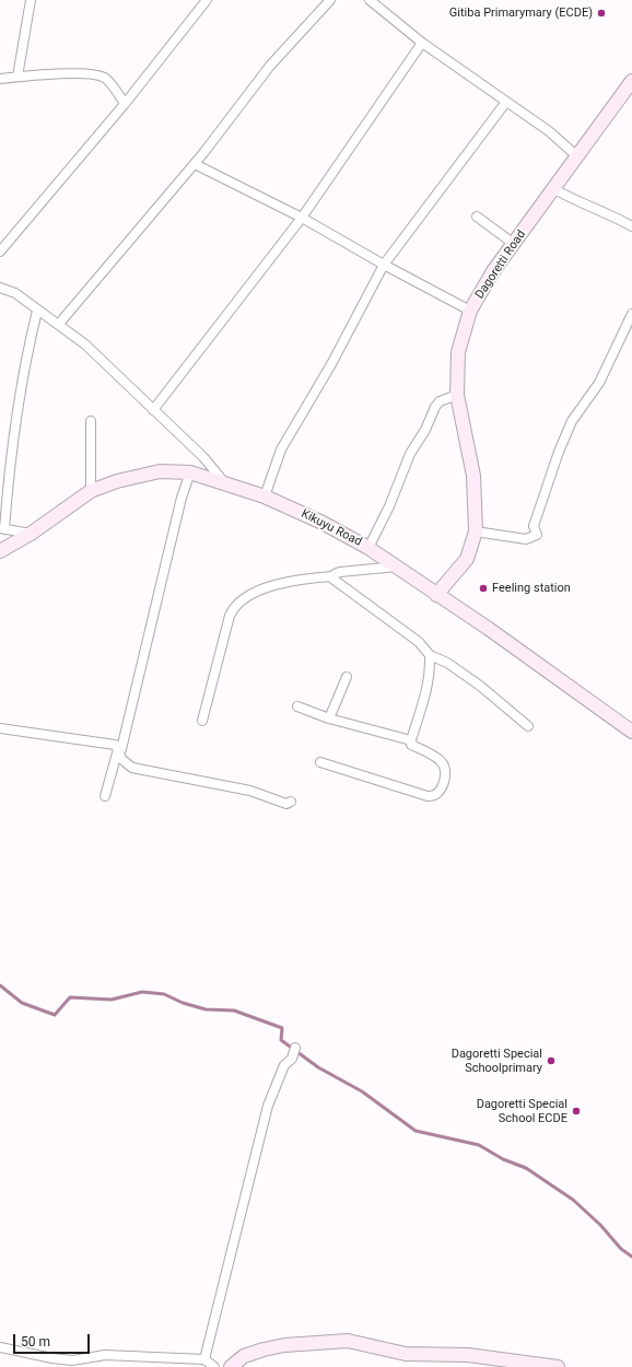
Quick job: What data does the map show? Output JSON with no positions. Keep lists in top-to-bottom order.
{
  "streets": {
    "main road": ["Dagoretti Road", "Kikuyu Road"]
  },
  "crossings": [
    ["Dagoretti Road", "Kikuyu Road"]
  ],
  "places": [
    "Gitiba Primarymary (ECDE)",
    "Feeling station",
    "Dagoretti Special Schoolprimary",
    "Dagoretti Special School ECDE"
  ],
  "scale_bar": "50 m"
}
